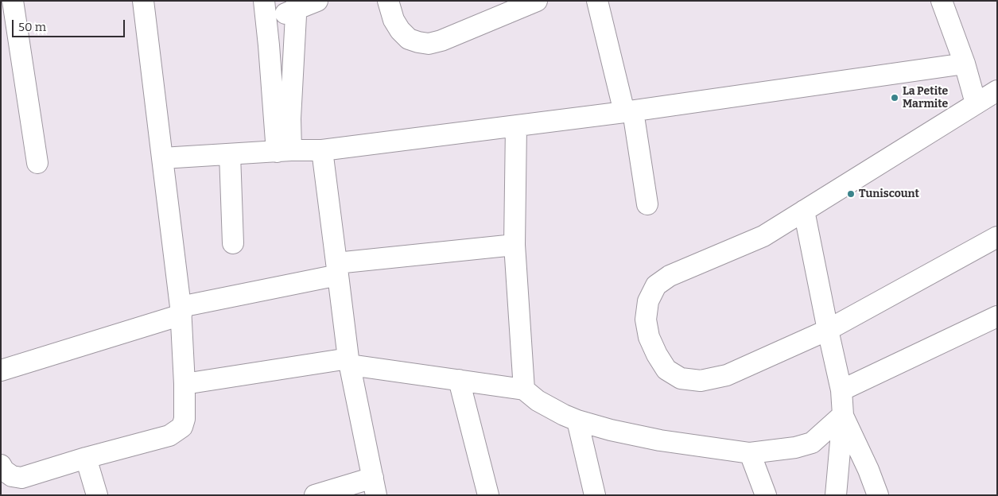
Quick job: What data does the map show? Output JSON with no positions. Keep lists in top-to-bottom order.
{
  "places": ["La Petite Marmite", "Tuniscount"],
  "scale_bar": "50 m"
}
